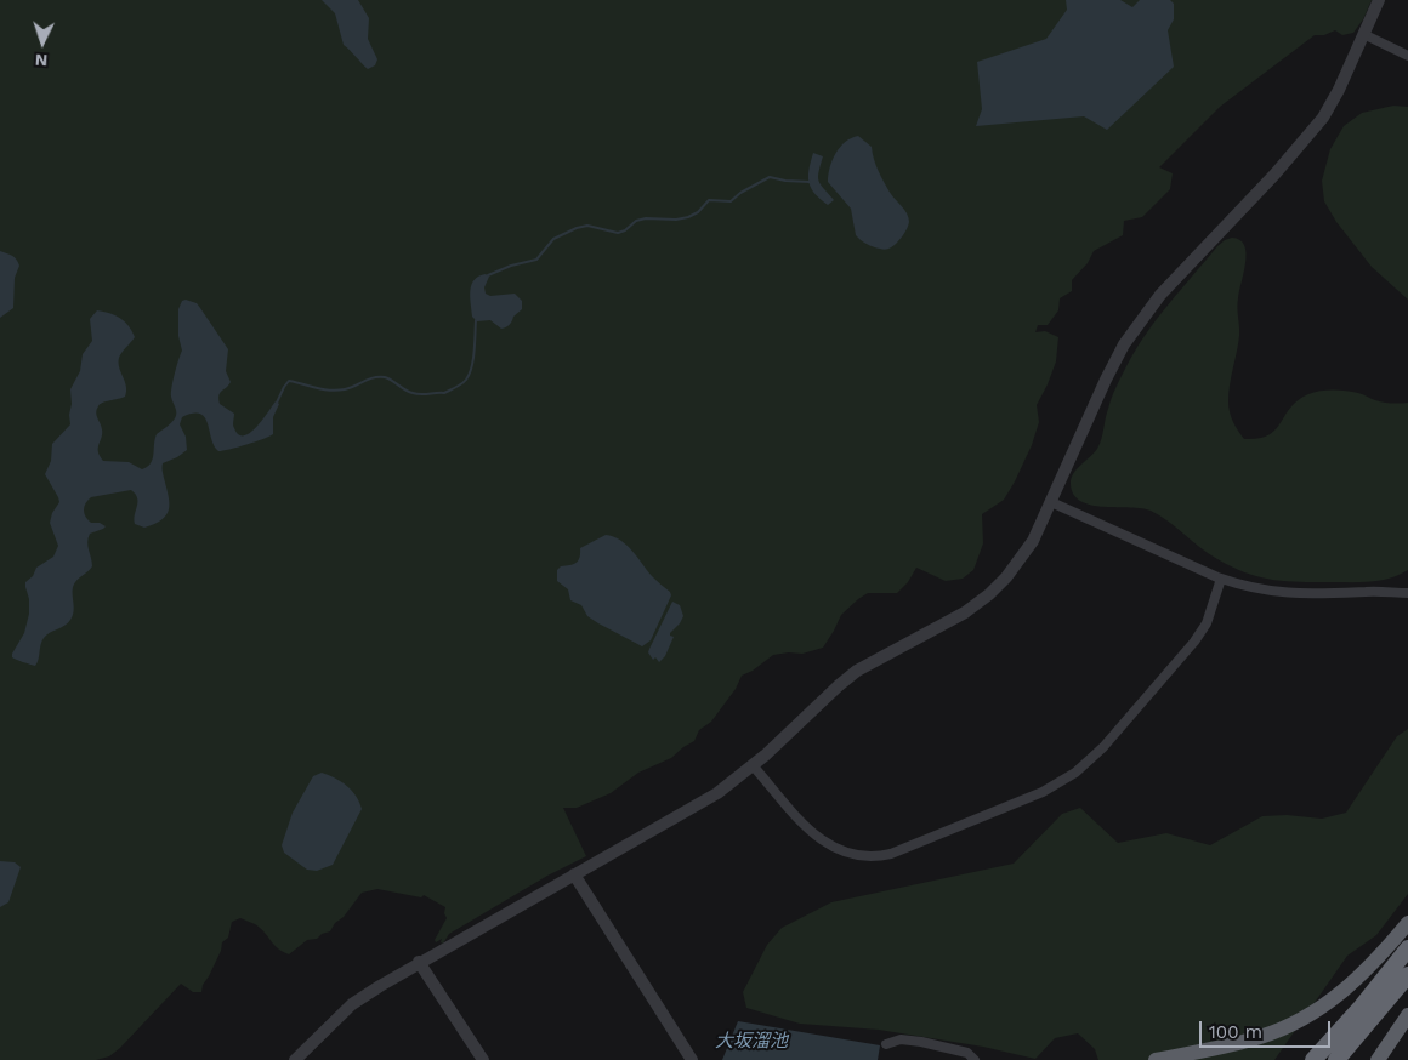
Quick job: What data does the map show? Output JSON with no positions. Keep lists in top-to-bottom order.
{
  "water": ["大坂溜池"],
  "scale_bar": "100 m",
  "north": "bottom"
}
